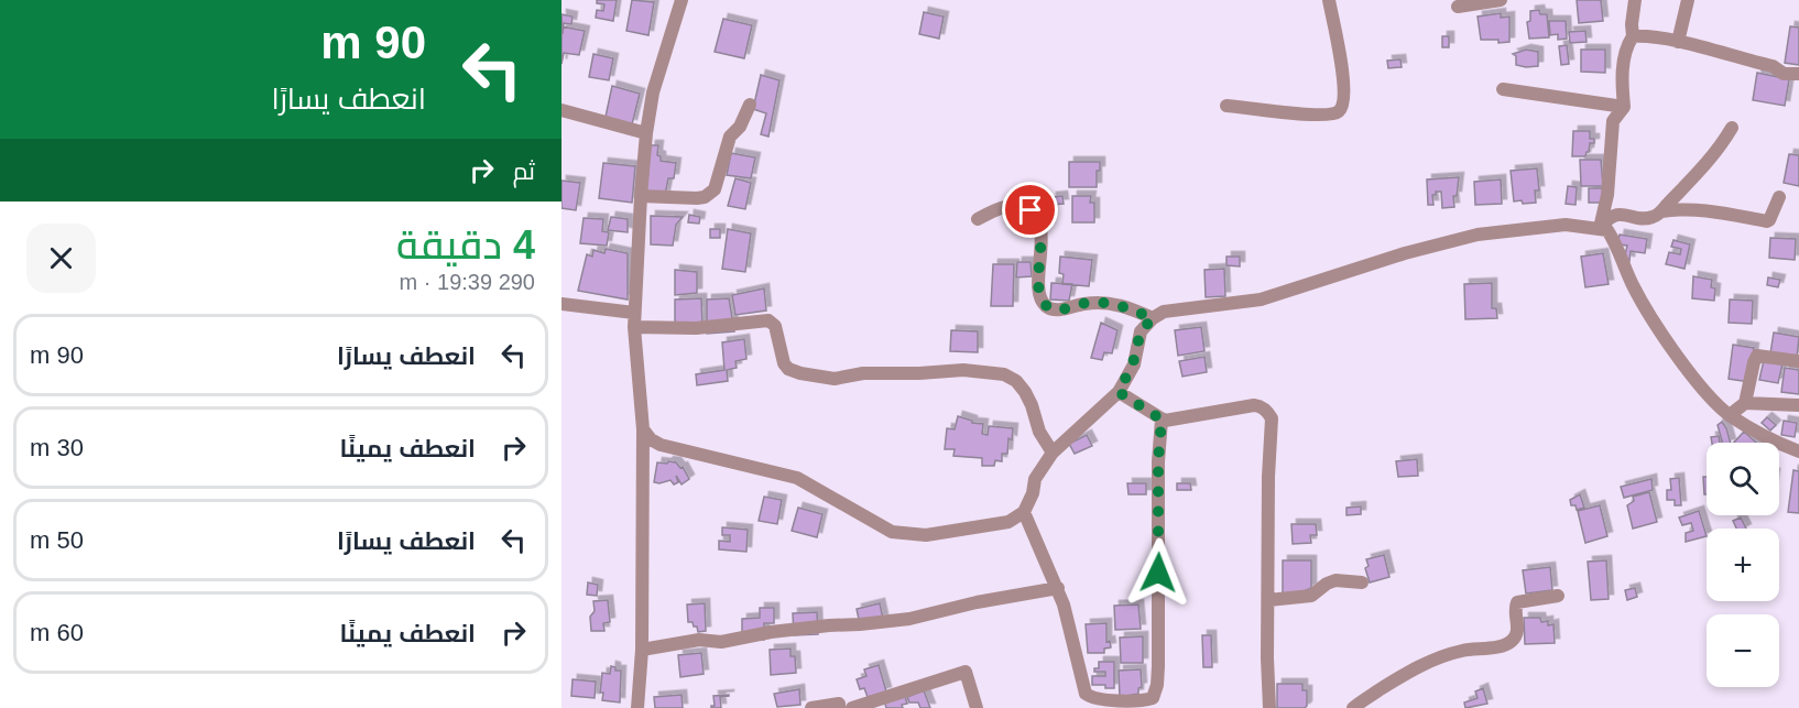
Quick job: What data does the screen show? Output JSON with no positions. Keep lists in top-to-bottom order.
{
  "page": {
    "turn": ["90 m", "انعطف يسارًا"],
    "then": "ثم",
    "heading": ["4 دقيقة", "290 m · 19:39"],
    "list": [
      {
        "name": "انعطف يسارًا",
        "value": "90 m"
      },
      {
        "name": "انعطف يمينًا",
        "value": "30 m"
      },
      {
        "name": "انعطف يسارًا",
        "value": "50 m"
      },
      {
        "name": "انعطف يمينًا",
        "value": "60 m"
      }
    ],
    "map_buttons": ["+", "−"]
  }
}
